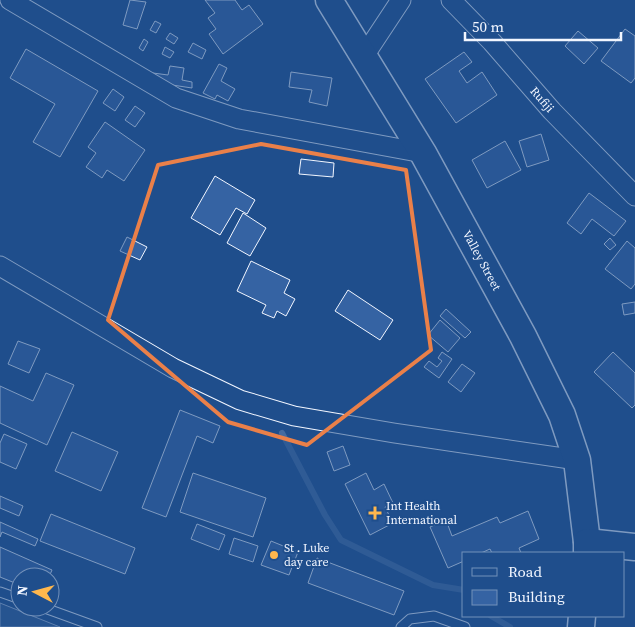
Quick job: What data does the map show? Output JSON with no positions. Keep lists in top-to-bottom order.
{
  "streets": {
    "main road": ["Valley Street"],
    "street": ["Rufiji"]
  },
  "places": {
    "health": ["Int Health International"],
    "other": ["St . Luke day care"]
  },
  "legend": ["Road", "Building"],
  "scale_bar": "50 m",
  "north": "left"
}
